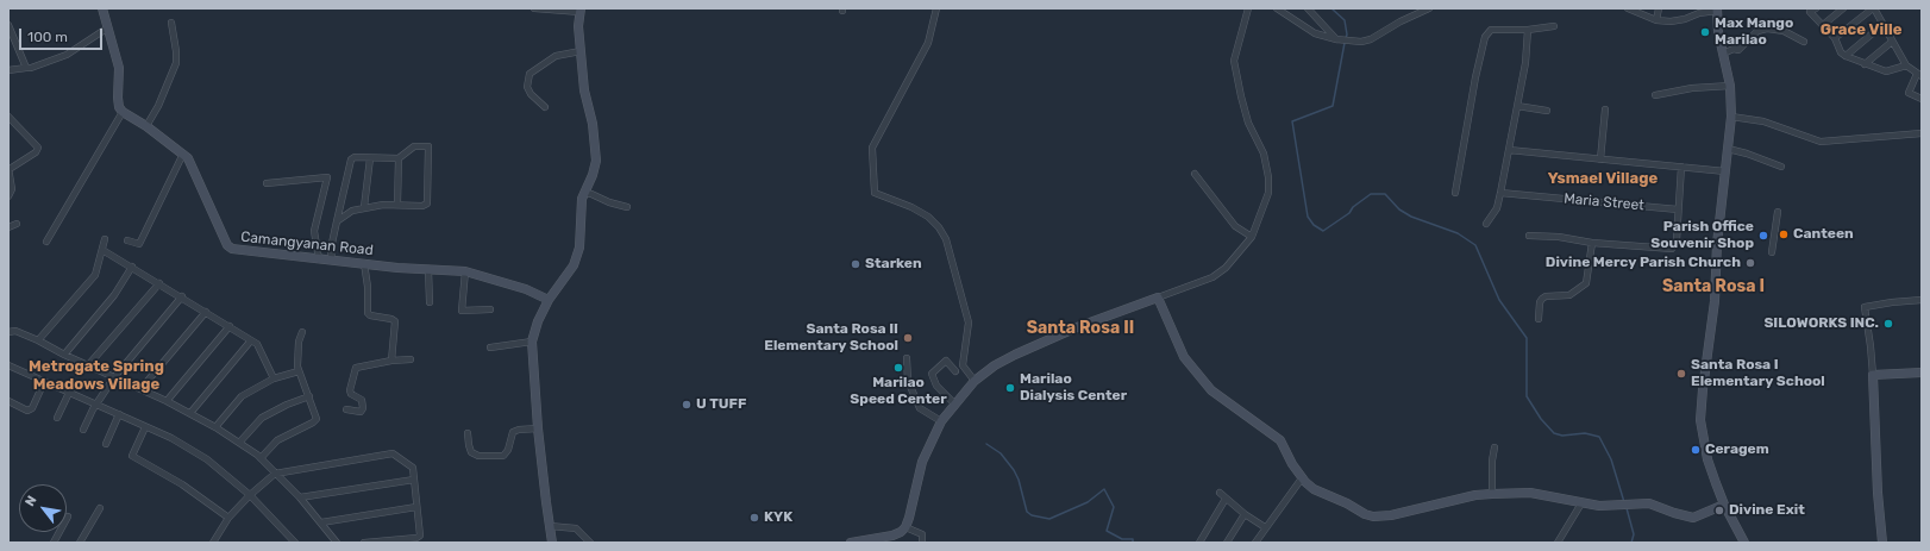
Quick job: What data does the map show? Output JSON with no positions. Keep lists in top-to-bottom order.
{
  "streets": {
    "street": ["Maria Street", "Camangyanan Road"]
  },
  "districts": [
    "Grace Ville",
    "Ysmael Village",
    "Santa Rosa I",
    "Santa Rosa II",
    "Metrogate Spring Meadows Village"
  ],
  "places": [
    "Max Mango Marilao",
    "Canteen",
    "Parish Office Souvenir Shop",
    "Divine Mercy Parish Church",
    "Starken",
    "SILOWORKS INC.",
    "Santa Rosa II Elementary School",
    "Marilao Speed Center",
    "Santa Rosa I Elementary School",
    "Marilao Dialysis Center",
    "U TUFF",
    "Ceragem",
    "Divine Exit",
    "KYK"
  ],
  "scale_bar": "100 m",
  "north": "top left"
}
